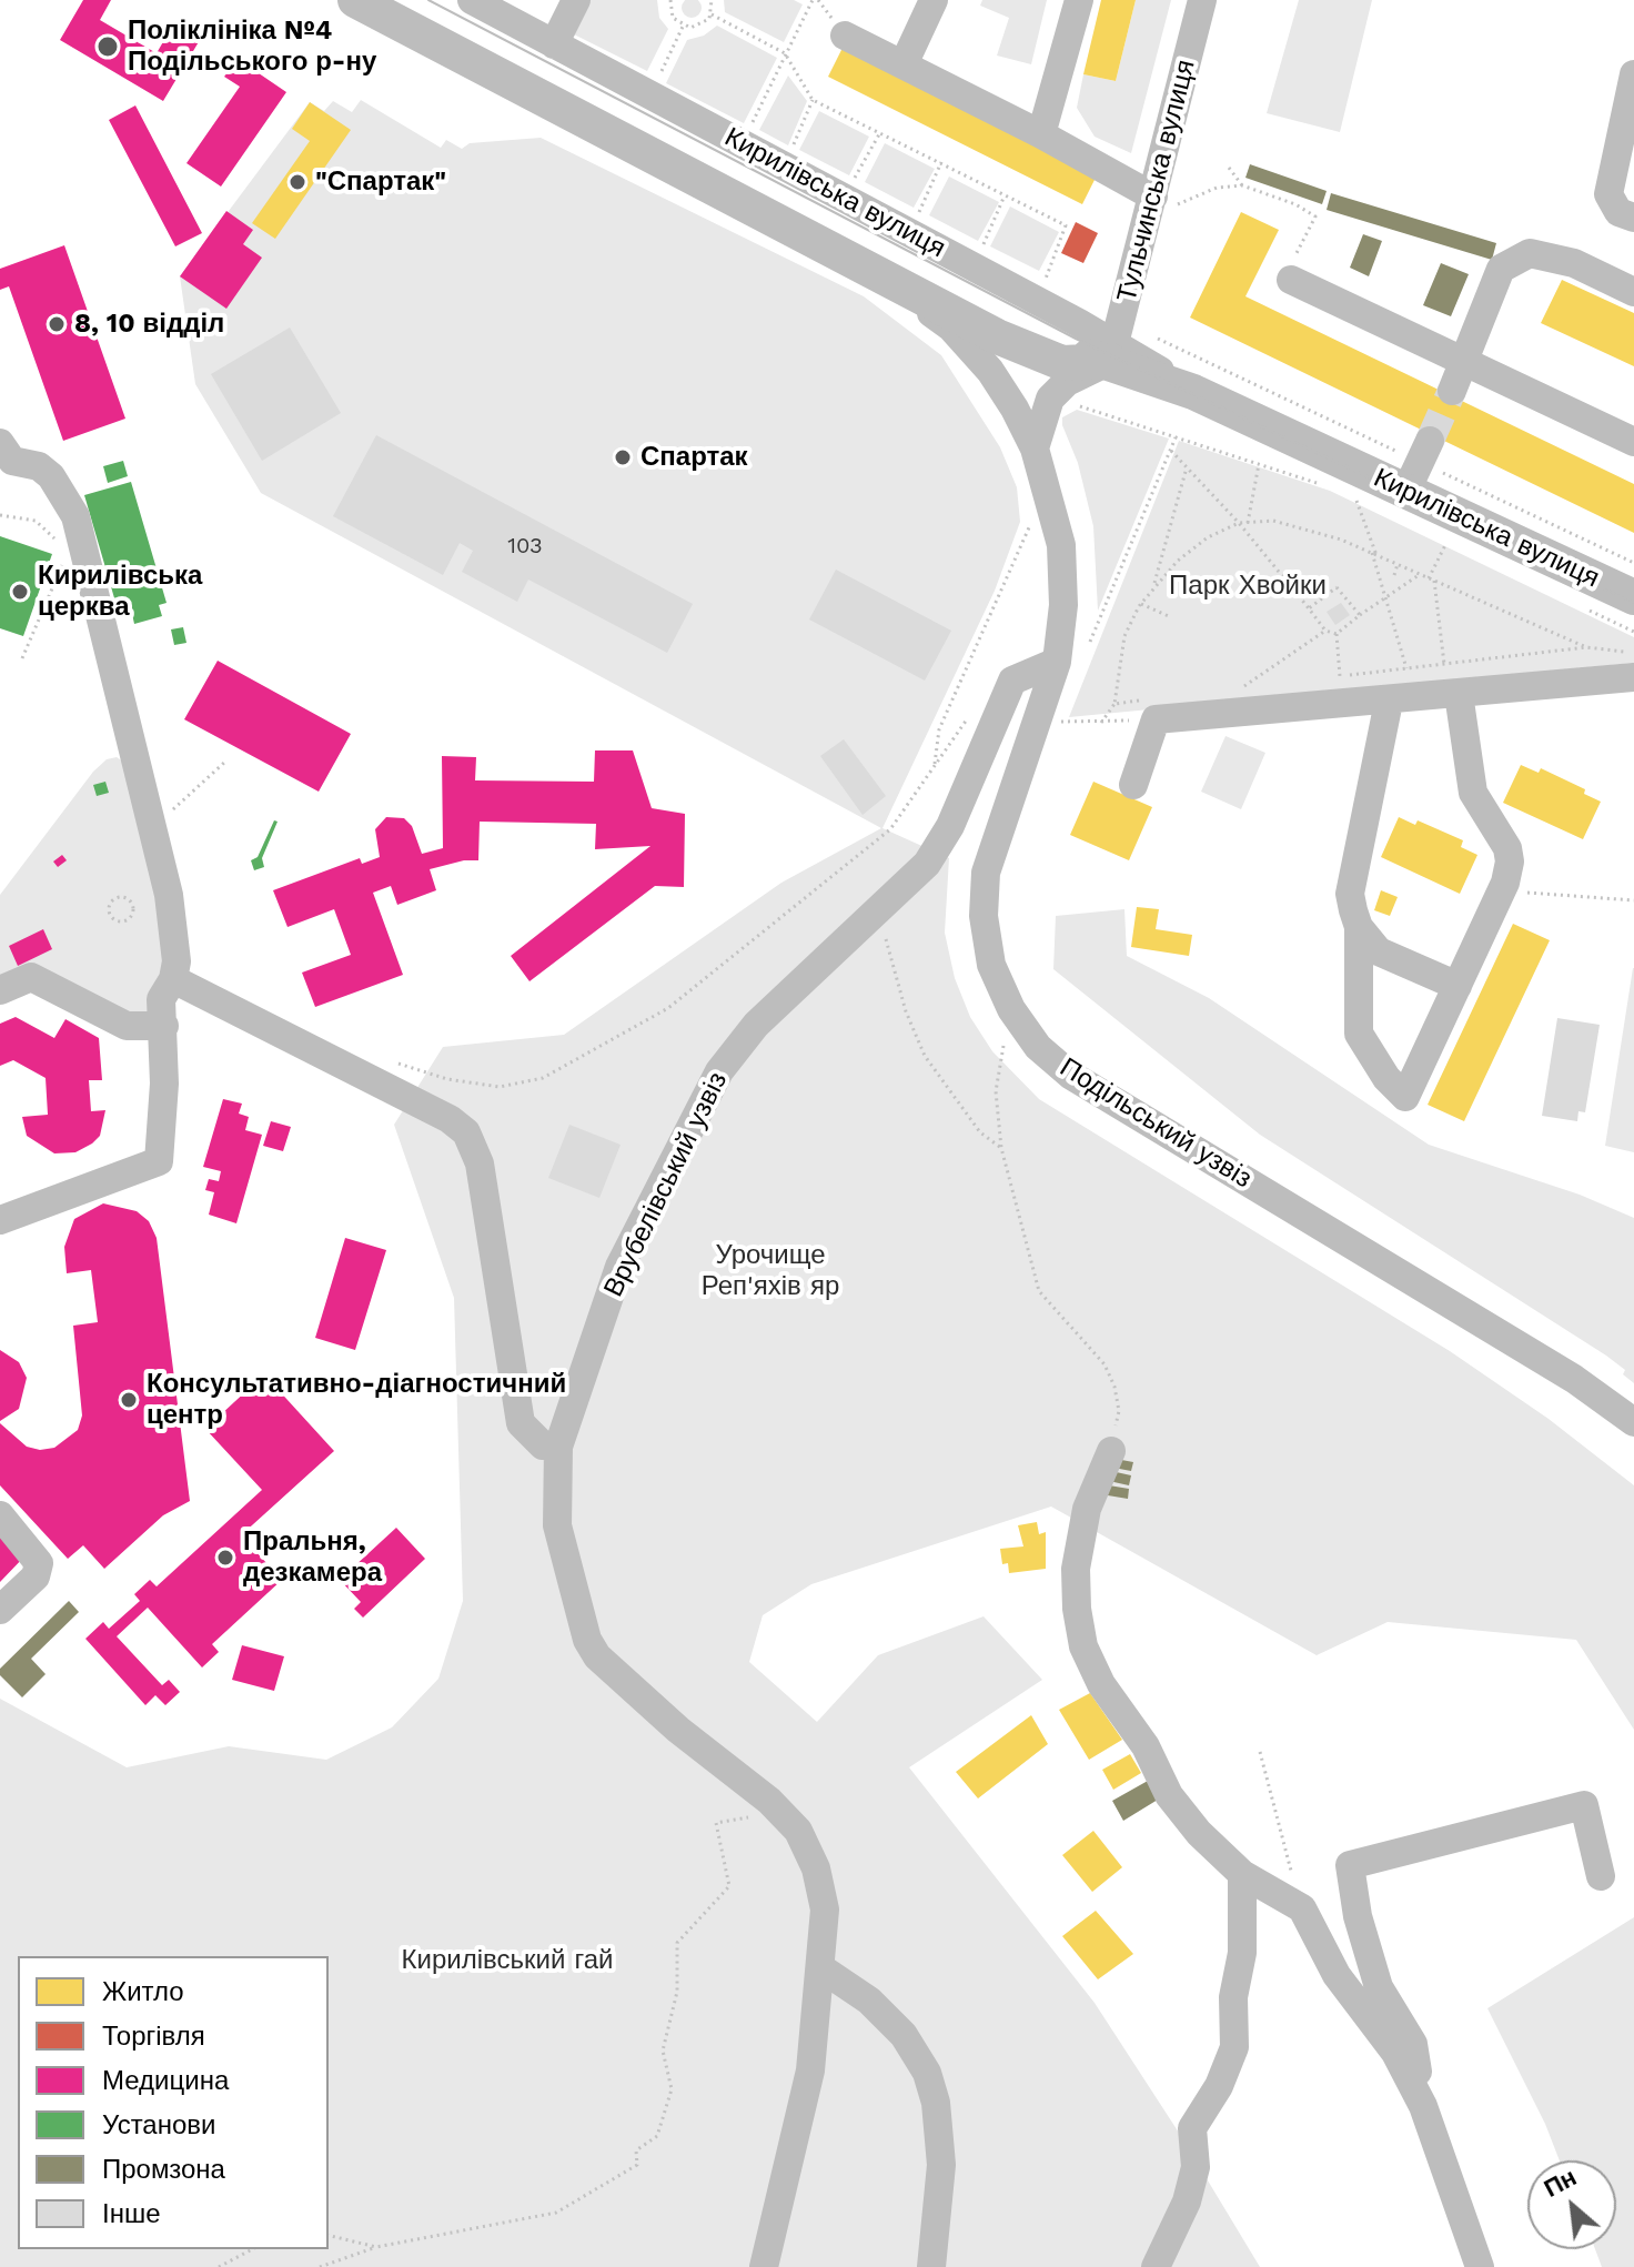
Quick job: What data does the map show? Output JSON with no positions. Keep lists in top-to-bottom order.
{
  "streets": {
    "main road": ["Кирилівська вулиця"],
    "street": ["Тульчинська вулиця", "Подільський узвіз", "Врубелівський узвіз"]
  },
  "crossings": [
    ["Тульчинська вулиця", "Кирилівська вулиця"],
    ["Кирилівська вулиця", "Подільський узвіз"],
    ["Подільський узвіз", "Врубелівський узвіз"]
  ],
  "parks": ["Парк Хвойки", "Урочище Реп'яхів яр", "Кирилівський гай"],
  "places": [
    "Поліклініка №4 Подільського р-ну",
    "\"Спартак\"",
    "8, 10 відділ",
    "Спартак",
    "Кирилівська церква",
    "Консультативно-діагностичний центр",
    "Пральня, дезкамера"
  ],
  "house_numbers": ["103"],
  "legend": [
    "Житло",
    "Торгівля",
    "Медицина",
    "Установи",
    "Промзона",
    "Інше"
  ],
  "north": "top left"
}
